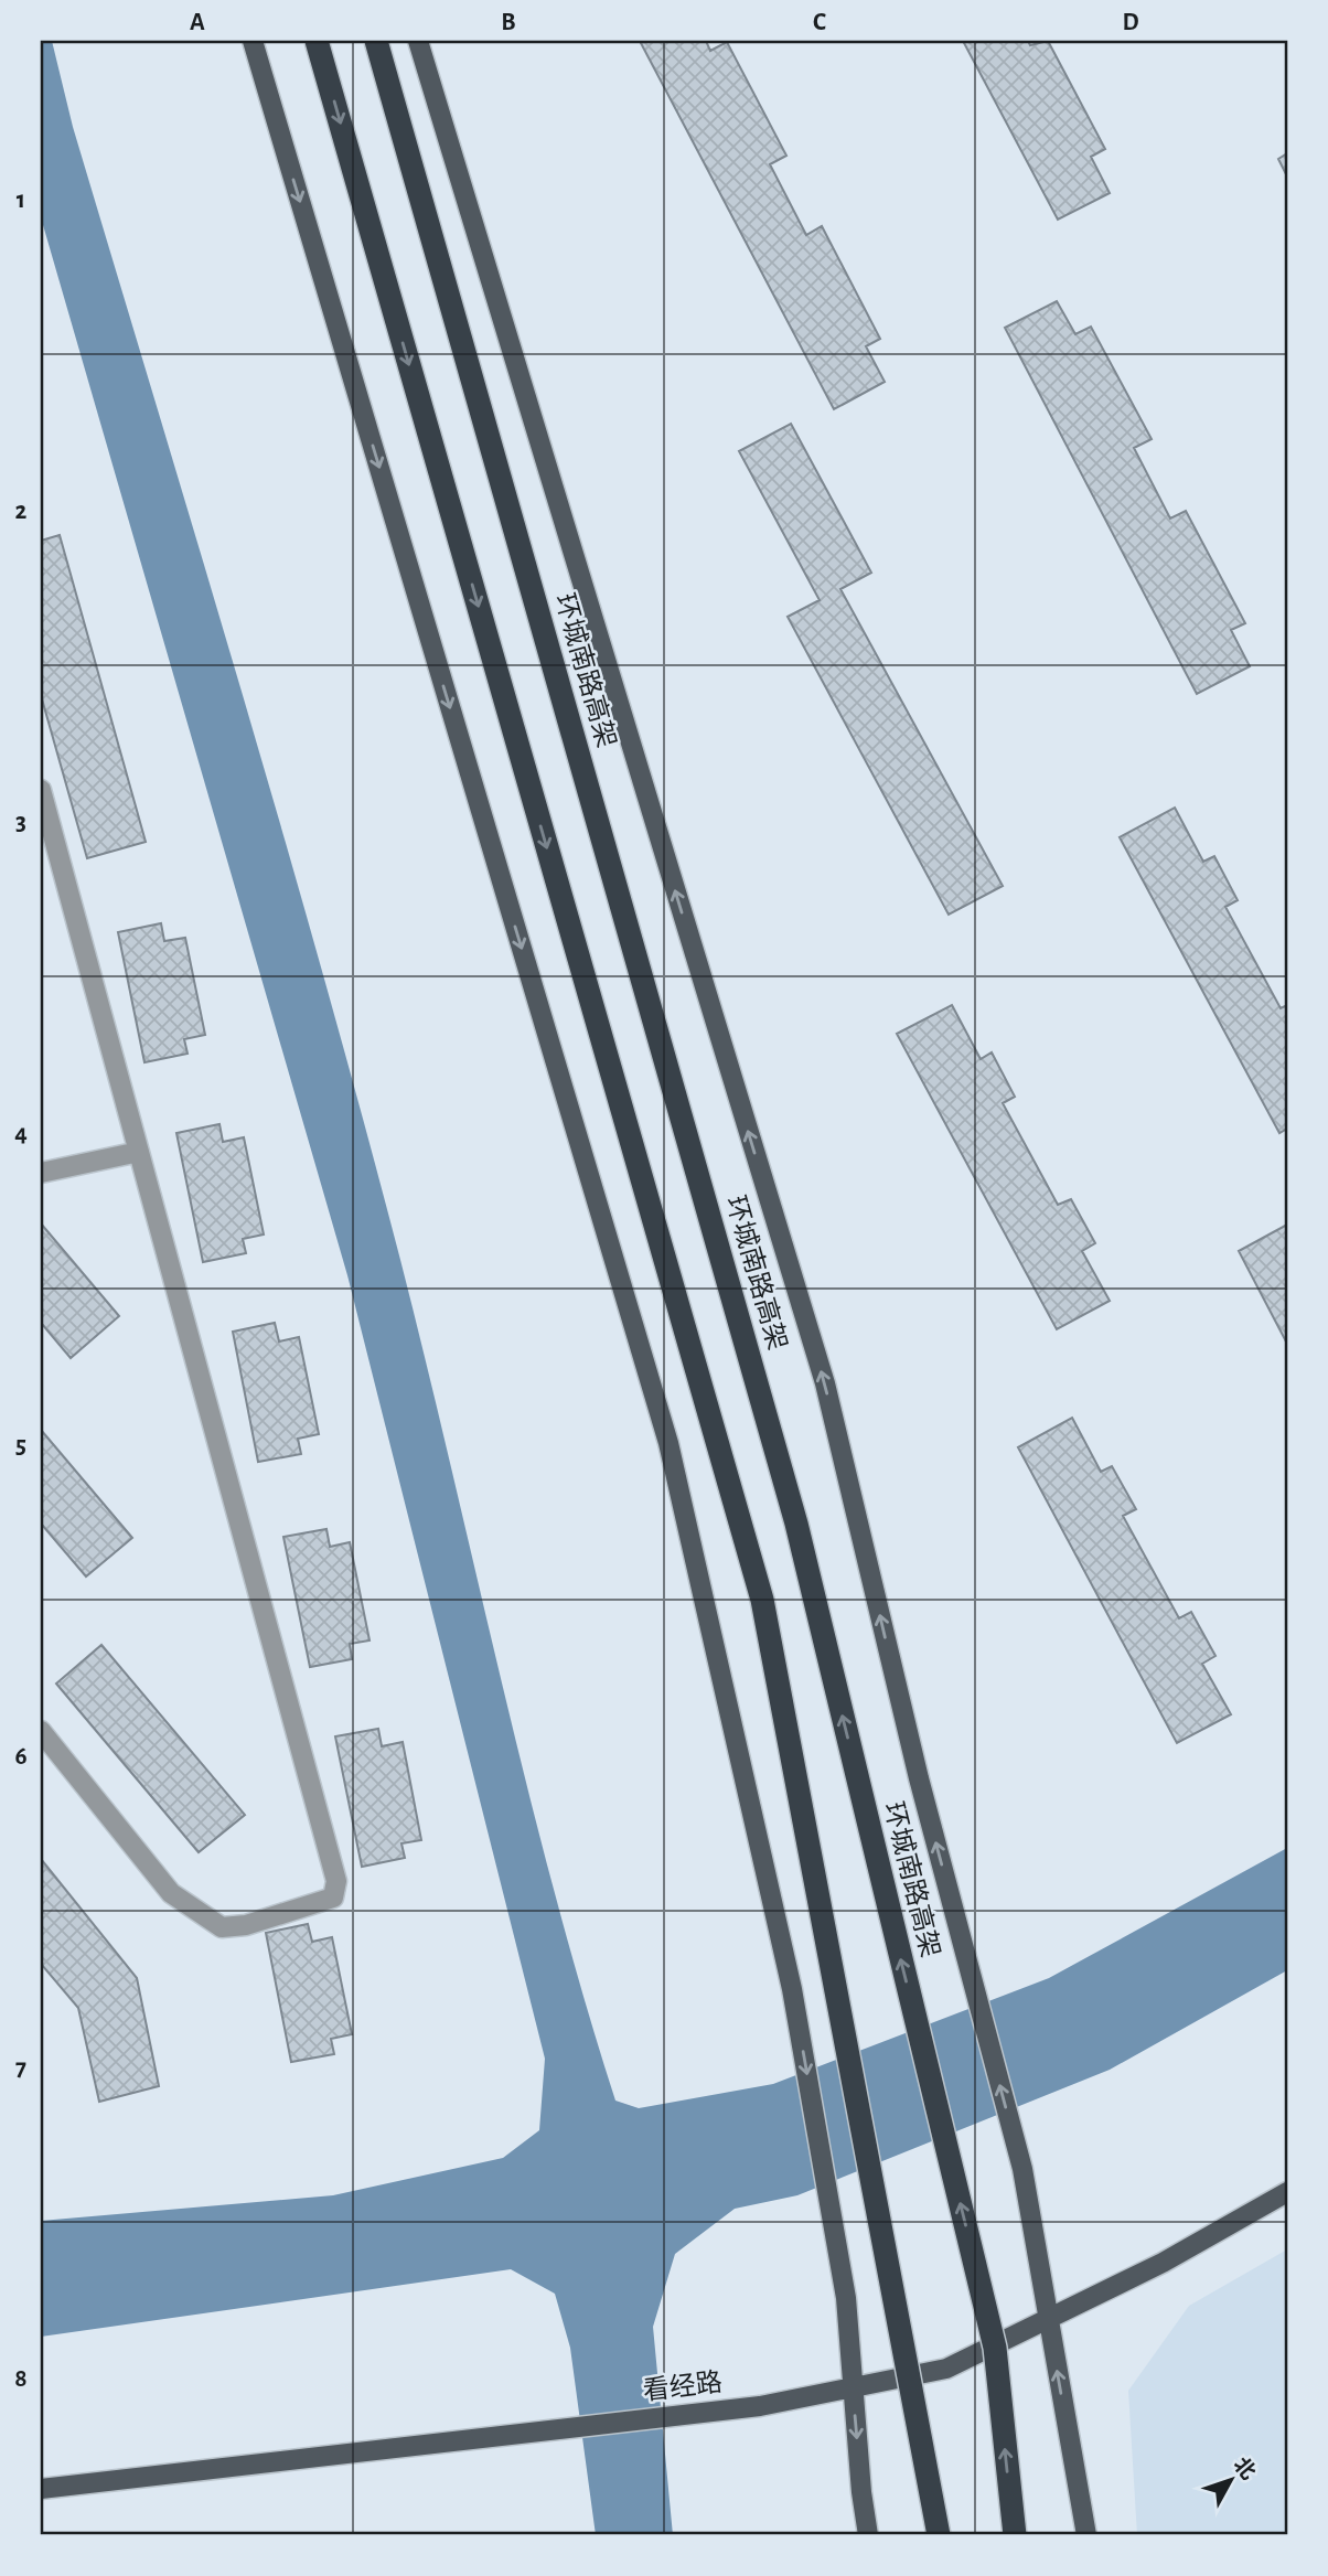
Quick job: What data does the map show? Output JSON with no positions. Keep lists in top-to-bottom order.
{
  "streets": {
    "highway": ["环城南路高架"],
    "main road": ["看经路"]
  },
  "north": "top right",
  "grid": {
    "columns": [
      "A",
      "B",
      "C",
      "D"
    ],
    "rows": [
      "1",
      "2",
      "3",
      "4",
      "5",
      "6",
      "7",
      "8"
    ]
  }
}
